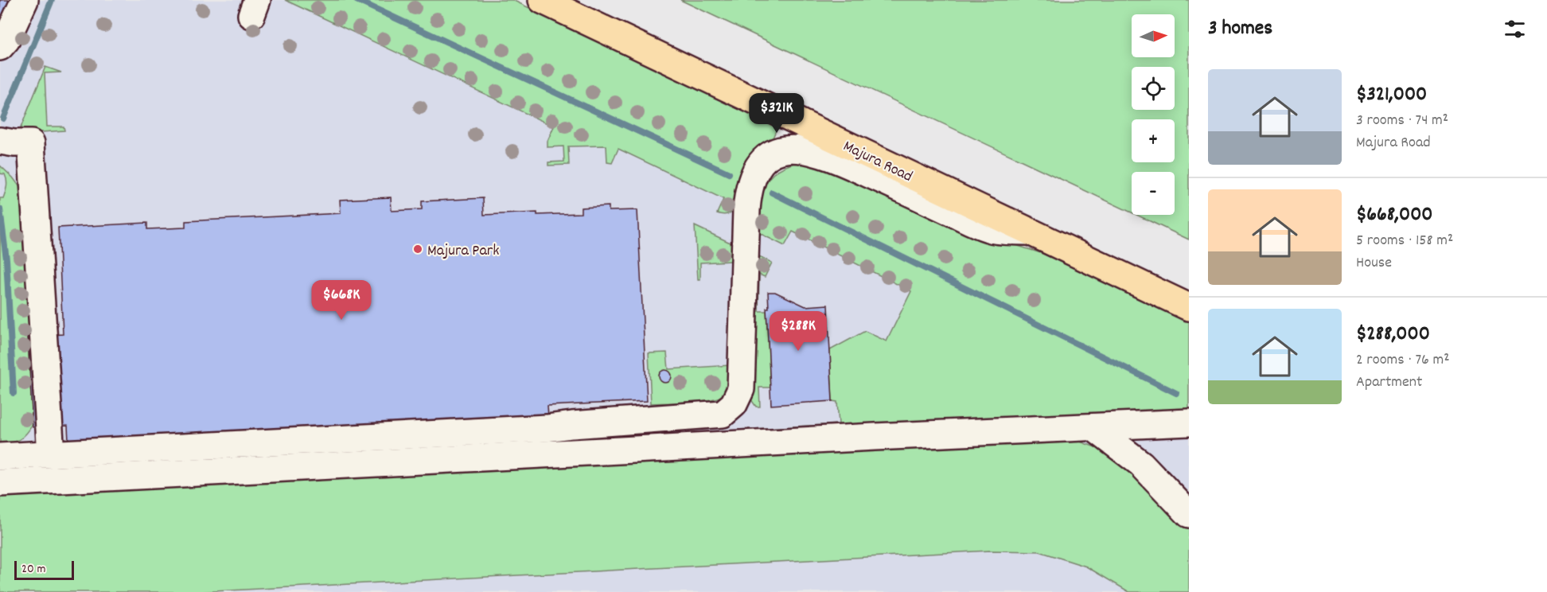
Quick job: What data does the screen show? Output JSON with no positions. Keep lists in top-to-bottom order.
{
  "streets": {
    "main road": ["Majura Road"]
  },
  "places": ["Majura Park"],
  "scale_bar": "20 m",
  "north": "right",
  "page": {
    "heading": "3 homes",
    "map_buttons": ["+", "−"],
    "list": [
      {
        "name": "$321,000",
        "note": "3 rooms · 74 m² · Majura Road"
      },
      {
        "name": "$668,000",
        "note": "5 rooms · 158 m² · House"
      },
      {
        "name": "$288,000",
        "note": "2 rooms · 76 m² · Apartment"
      }
    ],
    "price": ["$321K", "$668K", "$288K"],
    "scale": "20 m"
  }
}
